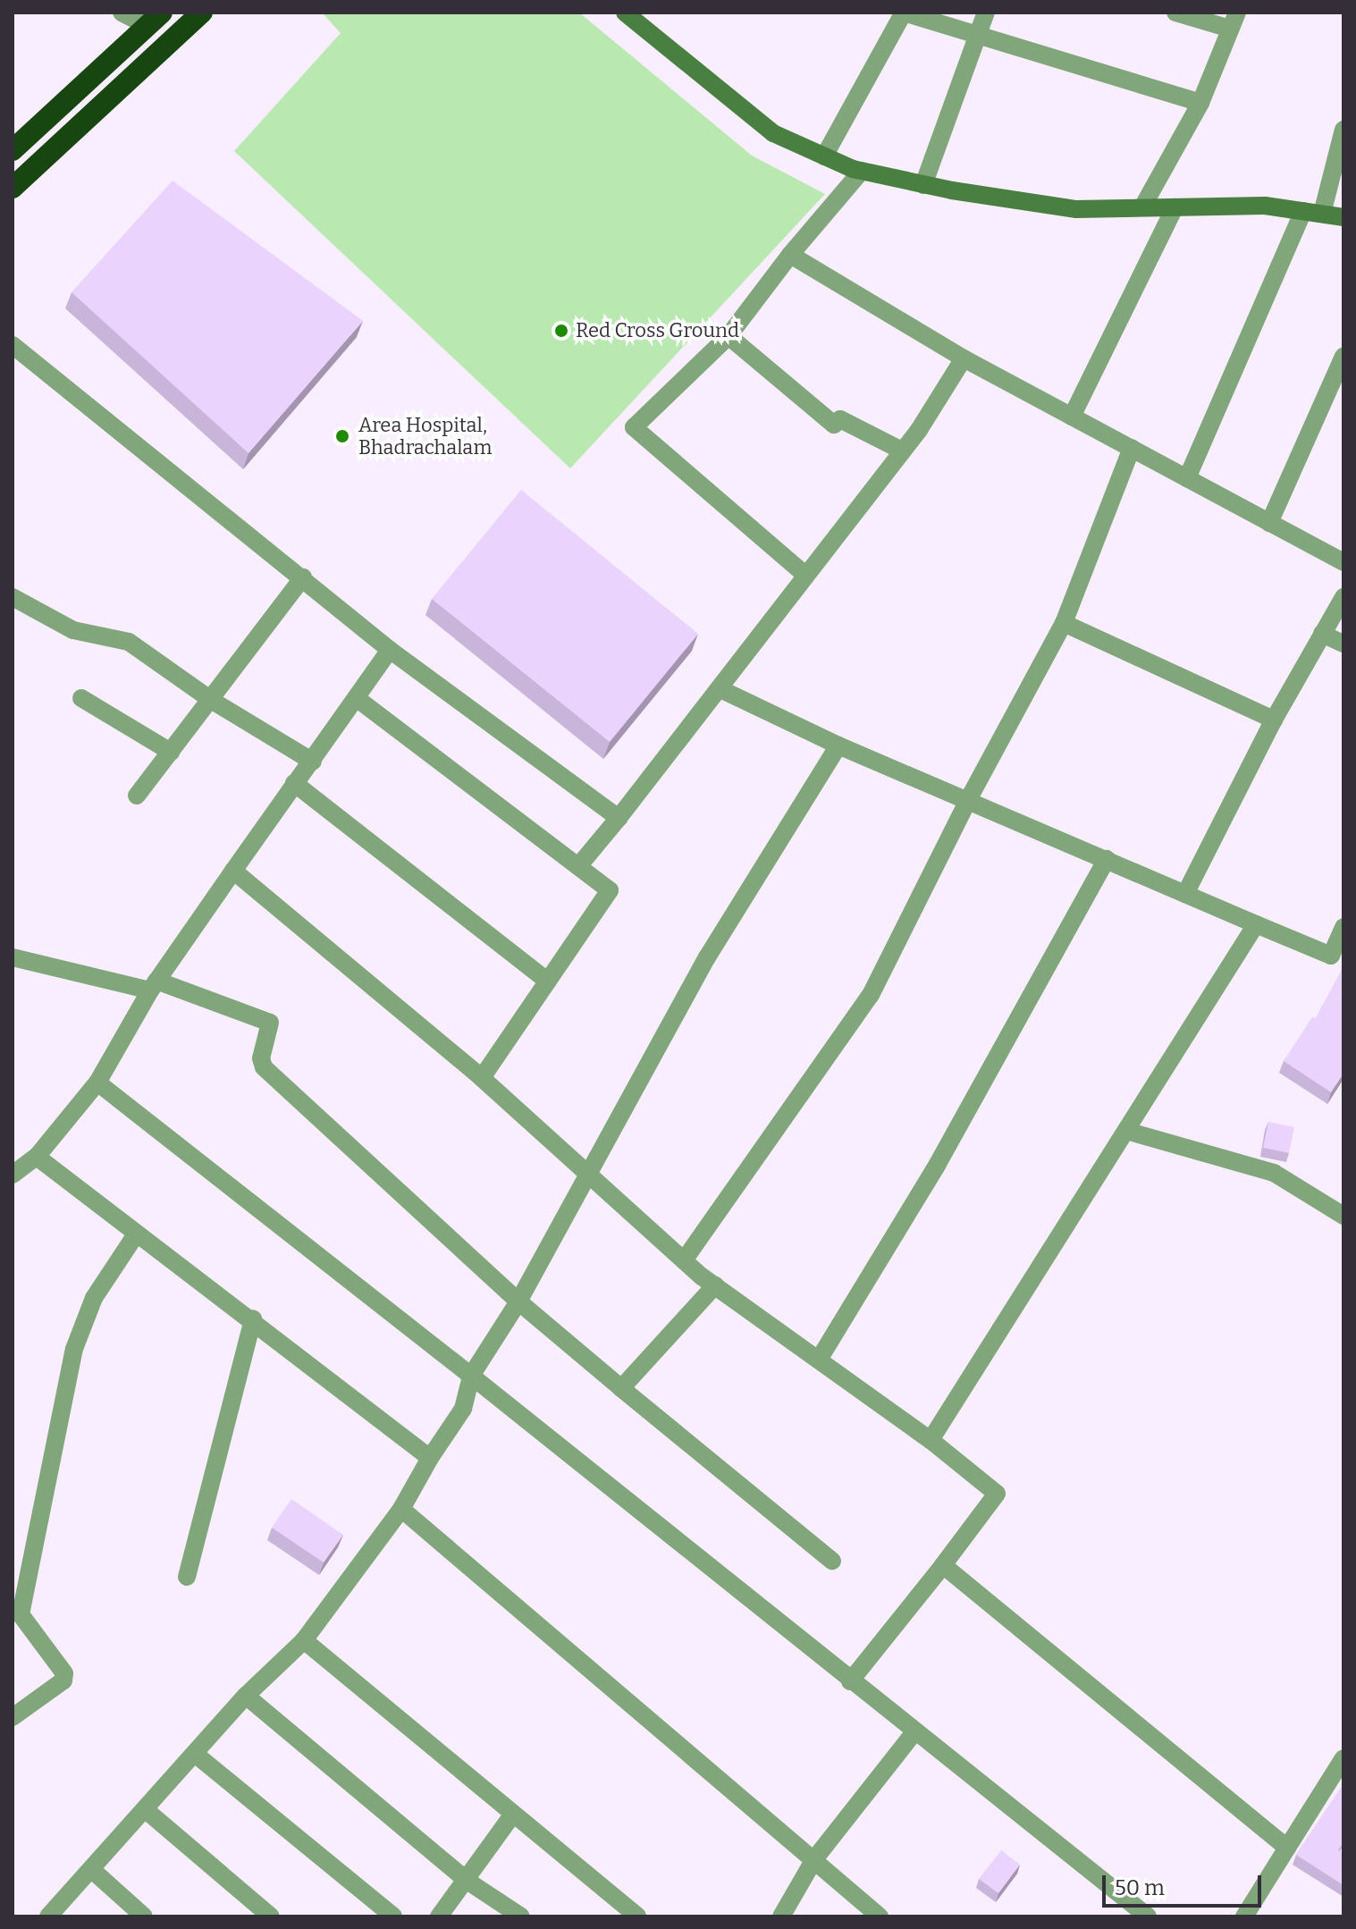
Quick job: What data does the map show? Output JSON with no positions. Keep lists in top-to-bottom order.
{
  "places": ["Red Cross Ground", "Area Hospital, Bhadrachalam"],
  "scale_bar": "50 m"
}
